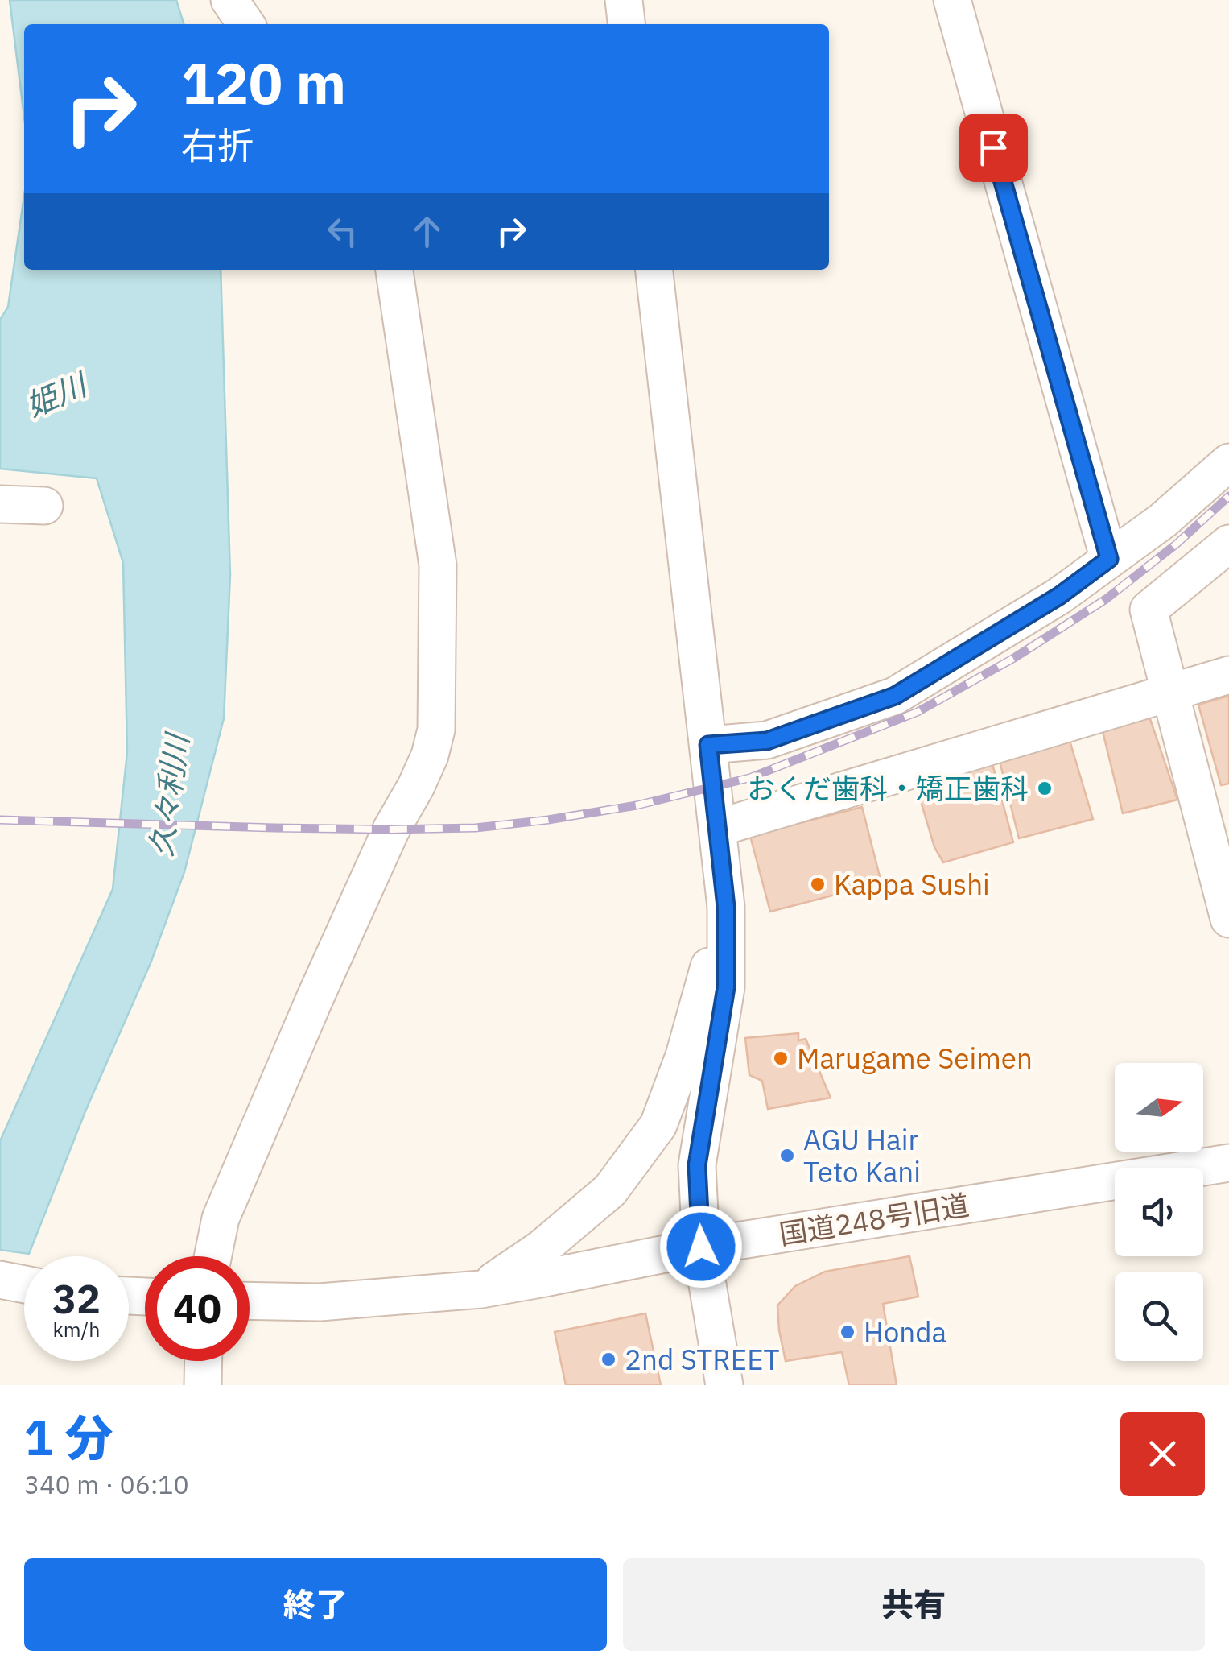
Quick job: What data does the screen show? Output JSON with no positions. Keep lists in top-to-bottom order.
{
  "streets": {
    "street": ["国道248号旧道"]
  },
  "water": ["姫川", "久々利川"],
  "places": [
    "おくだ歯科・矯正歯科",
    "Kappa Sushi",
    "Marugame Seimen",
    "AGU Hair Teto Kani",
    "Honda",
    "2nd STREET"
  ],
  "north": "right",
  "page": {
    "turn": ["120 m", "右折"],
    "speed": "32 km/h",
    "limit": "40",
    "heading": ["1 分", "340 m · 06:10"],
    "buttons": ["終了", "共有"]
  }
}
